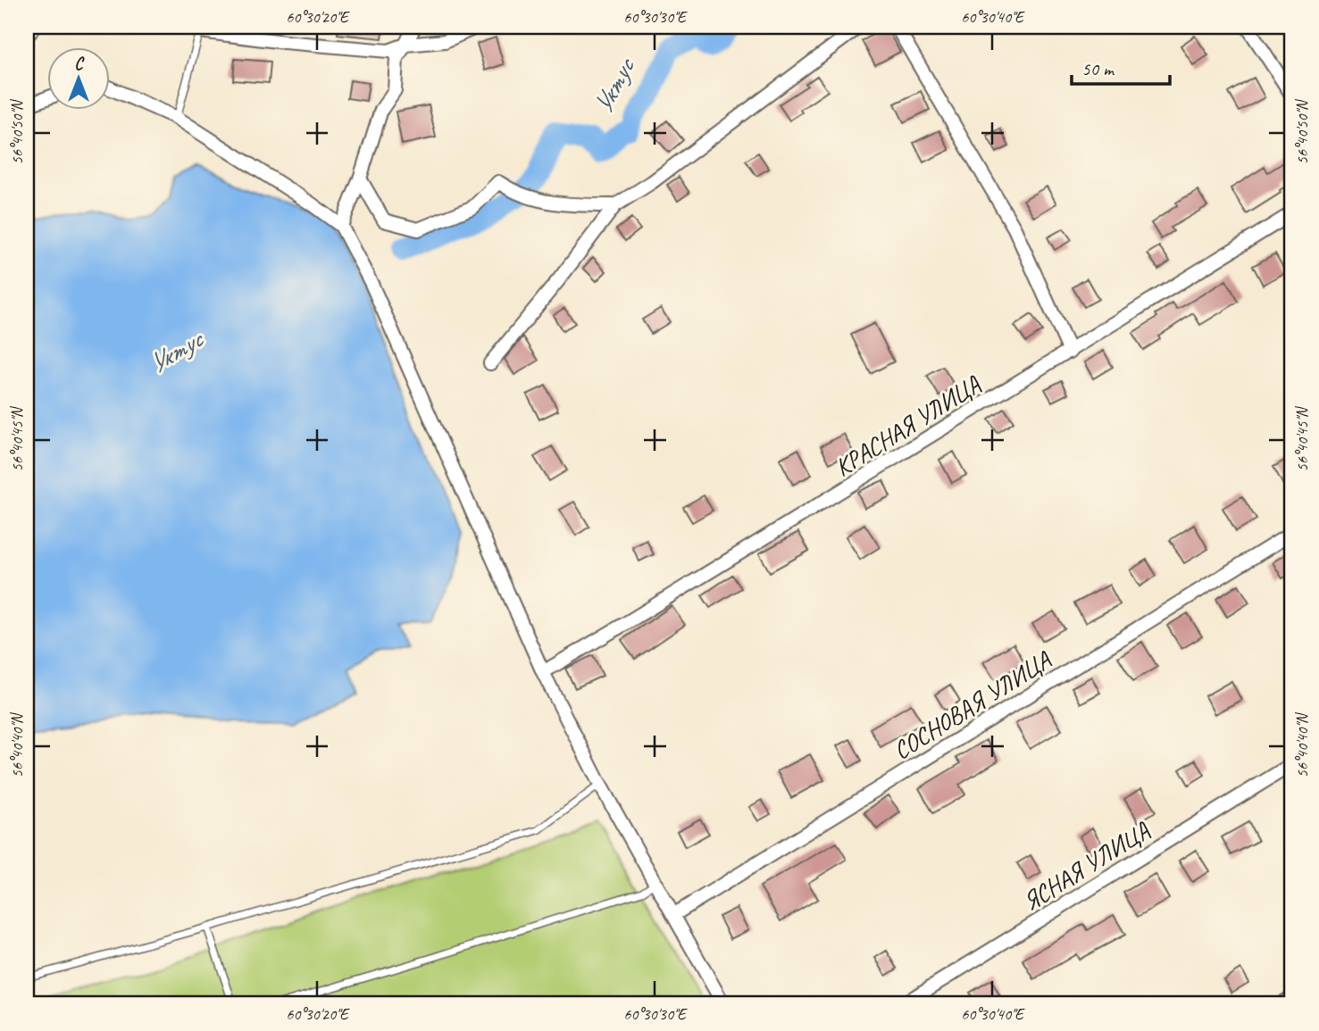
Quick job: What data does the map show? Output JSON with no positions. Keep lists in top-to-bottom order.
{
  "streets": {
    "street": ["КРАСНАЯ УЛИЦА", "СОСНОВАЯ УЛИЦА", "ЯСНАЯ УЛИЦА"]
  },
  "water": ["Уктус"],
  "scale_bar": "50 m",
  "north": "top",
  "coordinates": [
    "60°30'20\"E",
    "60°30'30\"E",
    "60°30'40\"E",
    "56°40'50\"N",
    "56°40'45\"N",
    "56°40'40\"N"
  ]
}
